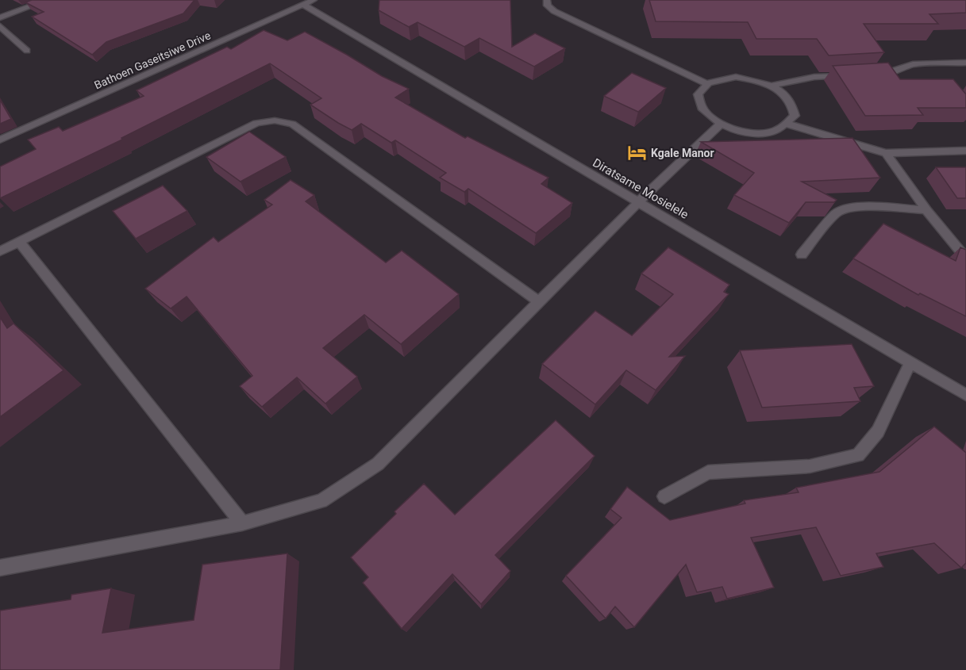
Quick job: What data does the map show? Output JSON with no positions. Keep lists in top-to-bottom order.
{
  "streets": {
    "street": ["Bathoen Gaseitsiwe Drive", "Diratsame Mosielele"]
  },
  "crossings": [
    ["Bathoen Gaseitsiwe Drive", "Diratsame Mosielele"]
  ],
  "places": {
    "hotel": ["Kgale Manor"]
  }
}
